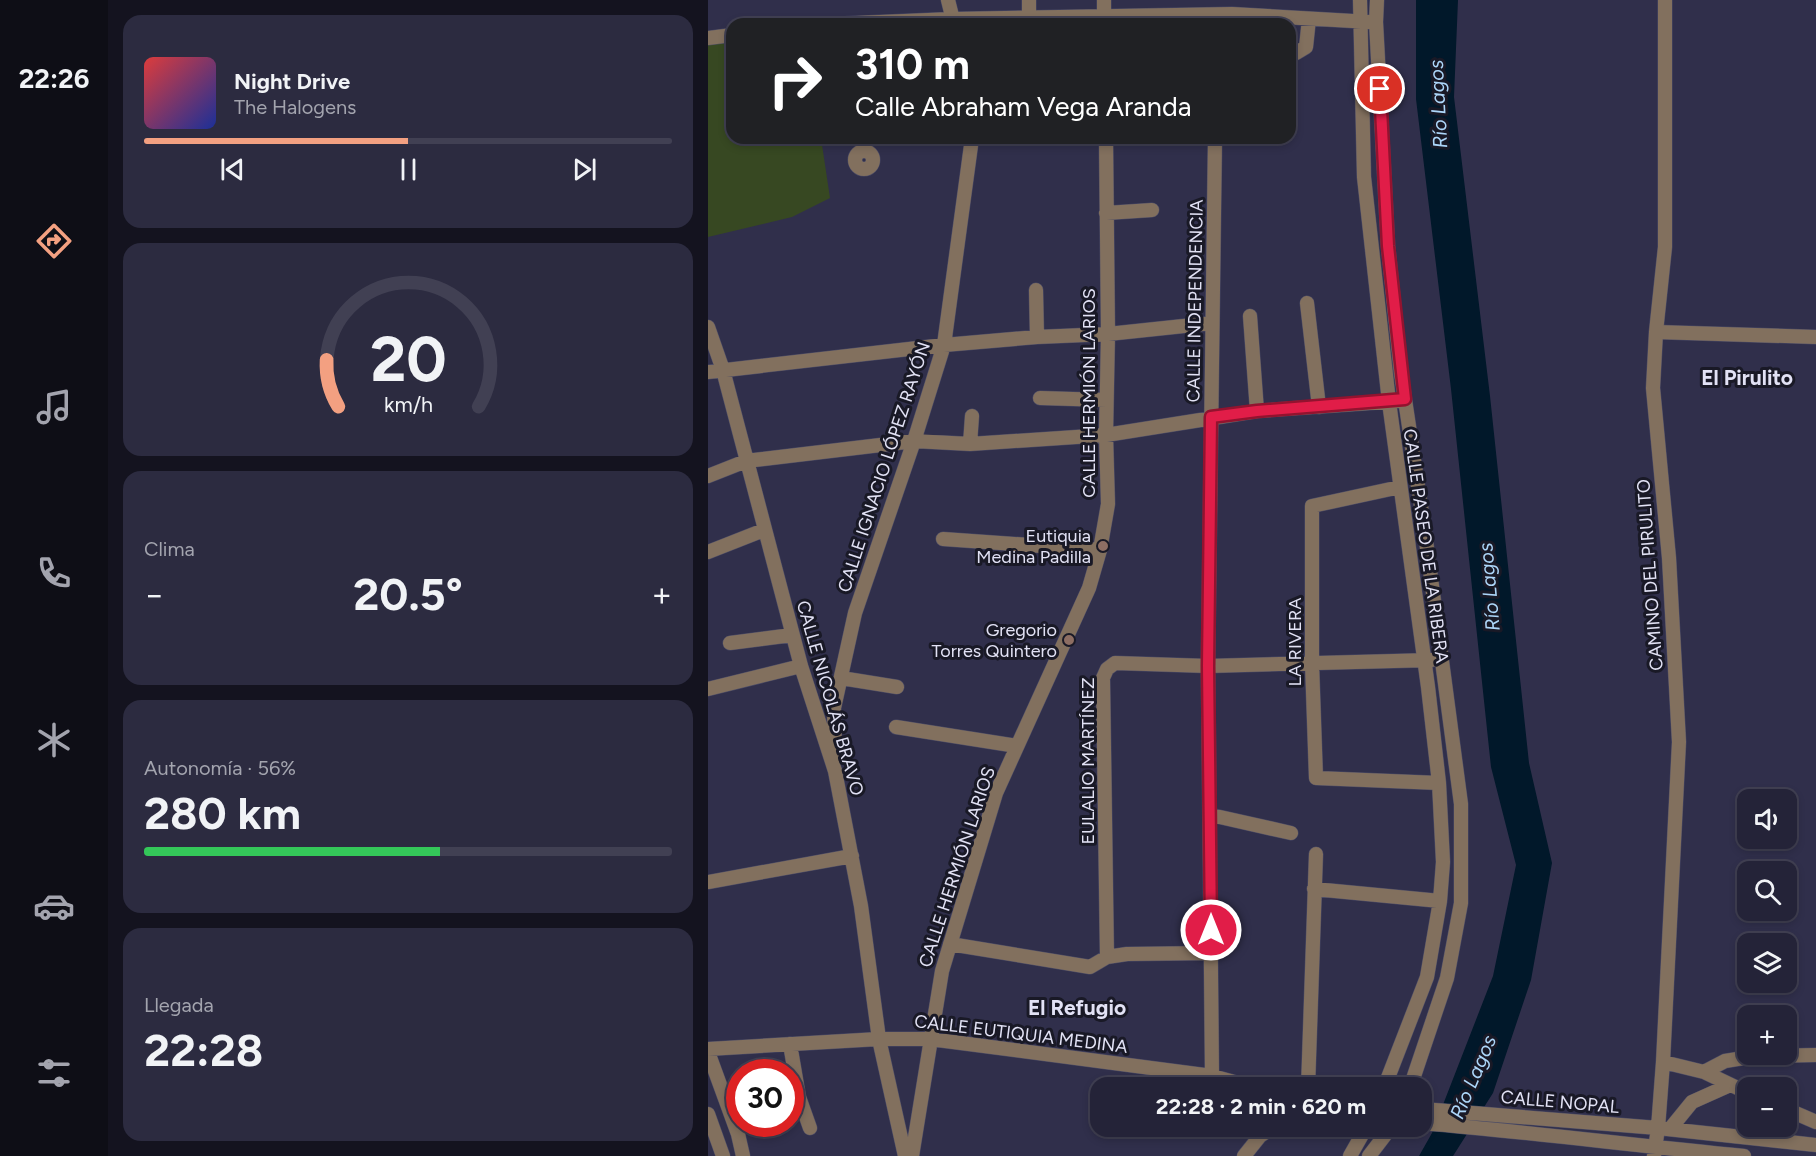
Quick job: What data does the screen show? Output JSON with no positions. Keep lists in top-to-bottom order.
{
  "streets": {
    "street": [
      "CALLE INDEPENDENCIA",
      "CALLE HERMIÓN LARIOS",
      "CALLE IGNACIO LÓPEZ RAYÓN",
      "CALLE PASEO DE LA RIBERA",
      "CAMINO DEL PIRULITO",
      "LA RIVERA",
      "CALLE NICOLÁS BRAVO",
      "EULALIO MARTÍNEZ",
      "CALLE EUTIQUIA MEDINA",
      "CALLE NOPAL"
    ]
  },
  "crossings": [
    ["CALLE INDEPENDENCIA", "EULALIO MARTÍNEZ"],
    ["CALLE INDEPENDENCIA", "CALLE EUTIQUIA MEDINA"],
    ["CALLE HERMIÓN LARIOS", "CALLE EUTIQUIA MEDINA"],
    ["CALLE IGNACIO LÓPEZ RAYÓN", "CALLE NICOLÁS BRAVO"],
    ["CALLE PASEO DE LA RIBERA", "LA RIVERA"],
    ["CAMINO DEL PIRULITO", "CALLE NOPAL"],
    ["CALLE NICOLÁS BRAVO", "CALLE EUTIQUIA MEDINA"]
  ],
  "districts": ["El Pirulito", "El Refugio"],
  "water": ["Río Lagos"],
  "places": ["Eutiquia Medina Padilla", "Gregorio Torres Quintero"],
  "page": {
    "tabs": "22:26",
    "turn": ["310 m", "Calle Abraham Vega Aranda"],
    "song": ["Night Drive", "The Halogens"],
    "tile": [
      "Clima",
      ["Autonomía · 56%", "280 km"],
      ["Llegada", "22:28"]
    ],
    "heat": ["−", "20.5°", "+"],
    "map_buttons": ["+", "−"],
    "limit": "30",
    "trip": "22:28 · 2 min · 620 m",
    "gauge": ["20", "km/h"]
  }
}
